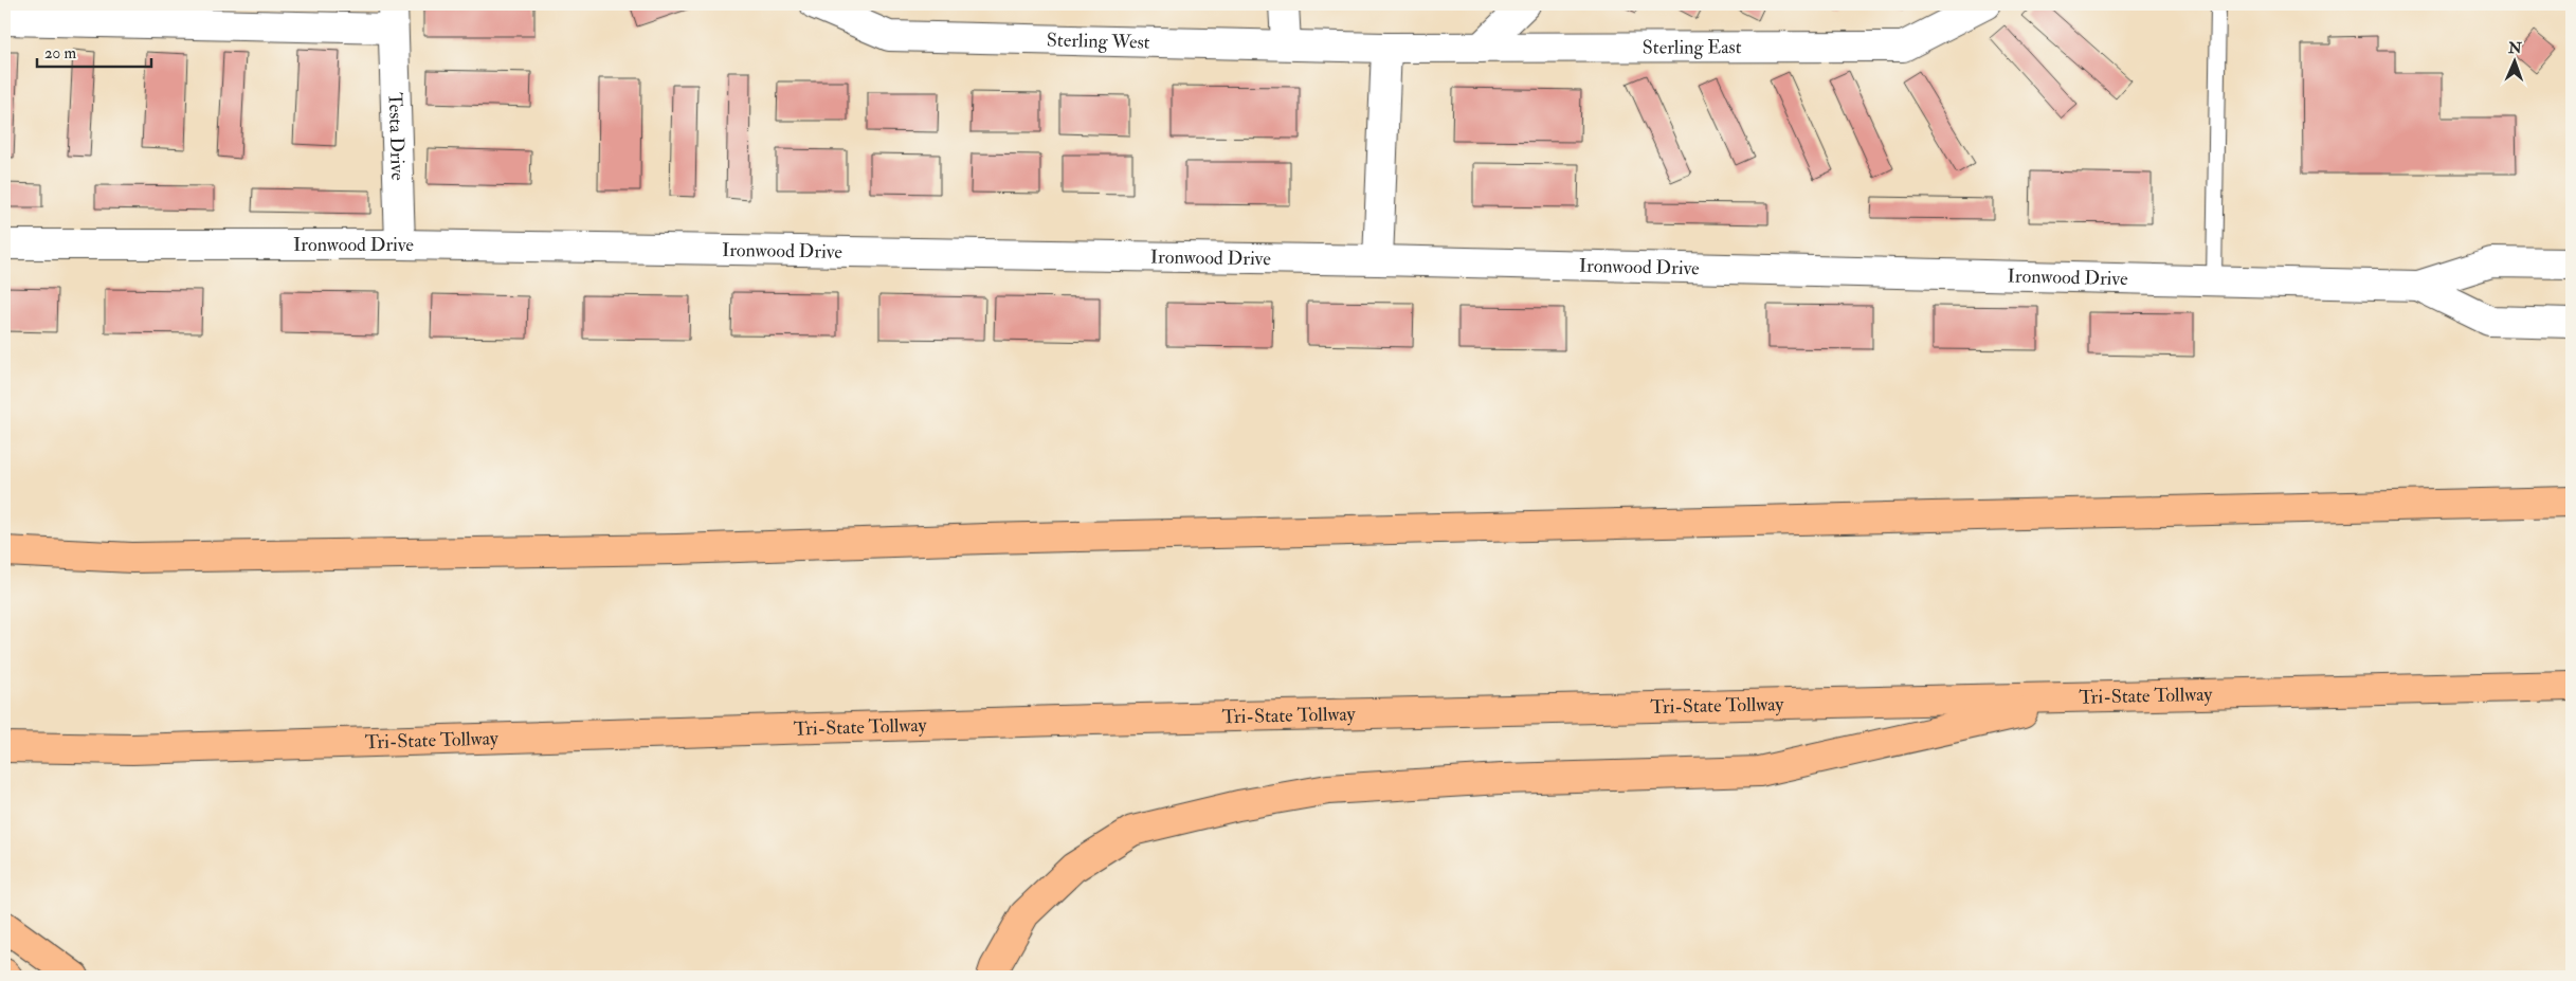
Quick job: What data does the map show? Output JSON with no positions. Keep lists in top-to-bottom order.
{
  "streets": {
    "highway": ["Tri-State Tollway"],
    "street": [
      "Sterling West",
      "Sterling East",
      "Testa Drive",
      "Ironwood Drive"
    ]
  },
  "crossings": [
    ["Sterling West", "Sterling East"],
    ["Testa Drive", "Ironwood Drive"]
  ],
  "scale_bar": "20 m",
  "north": "top"
}
